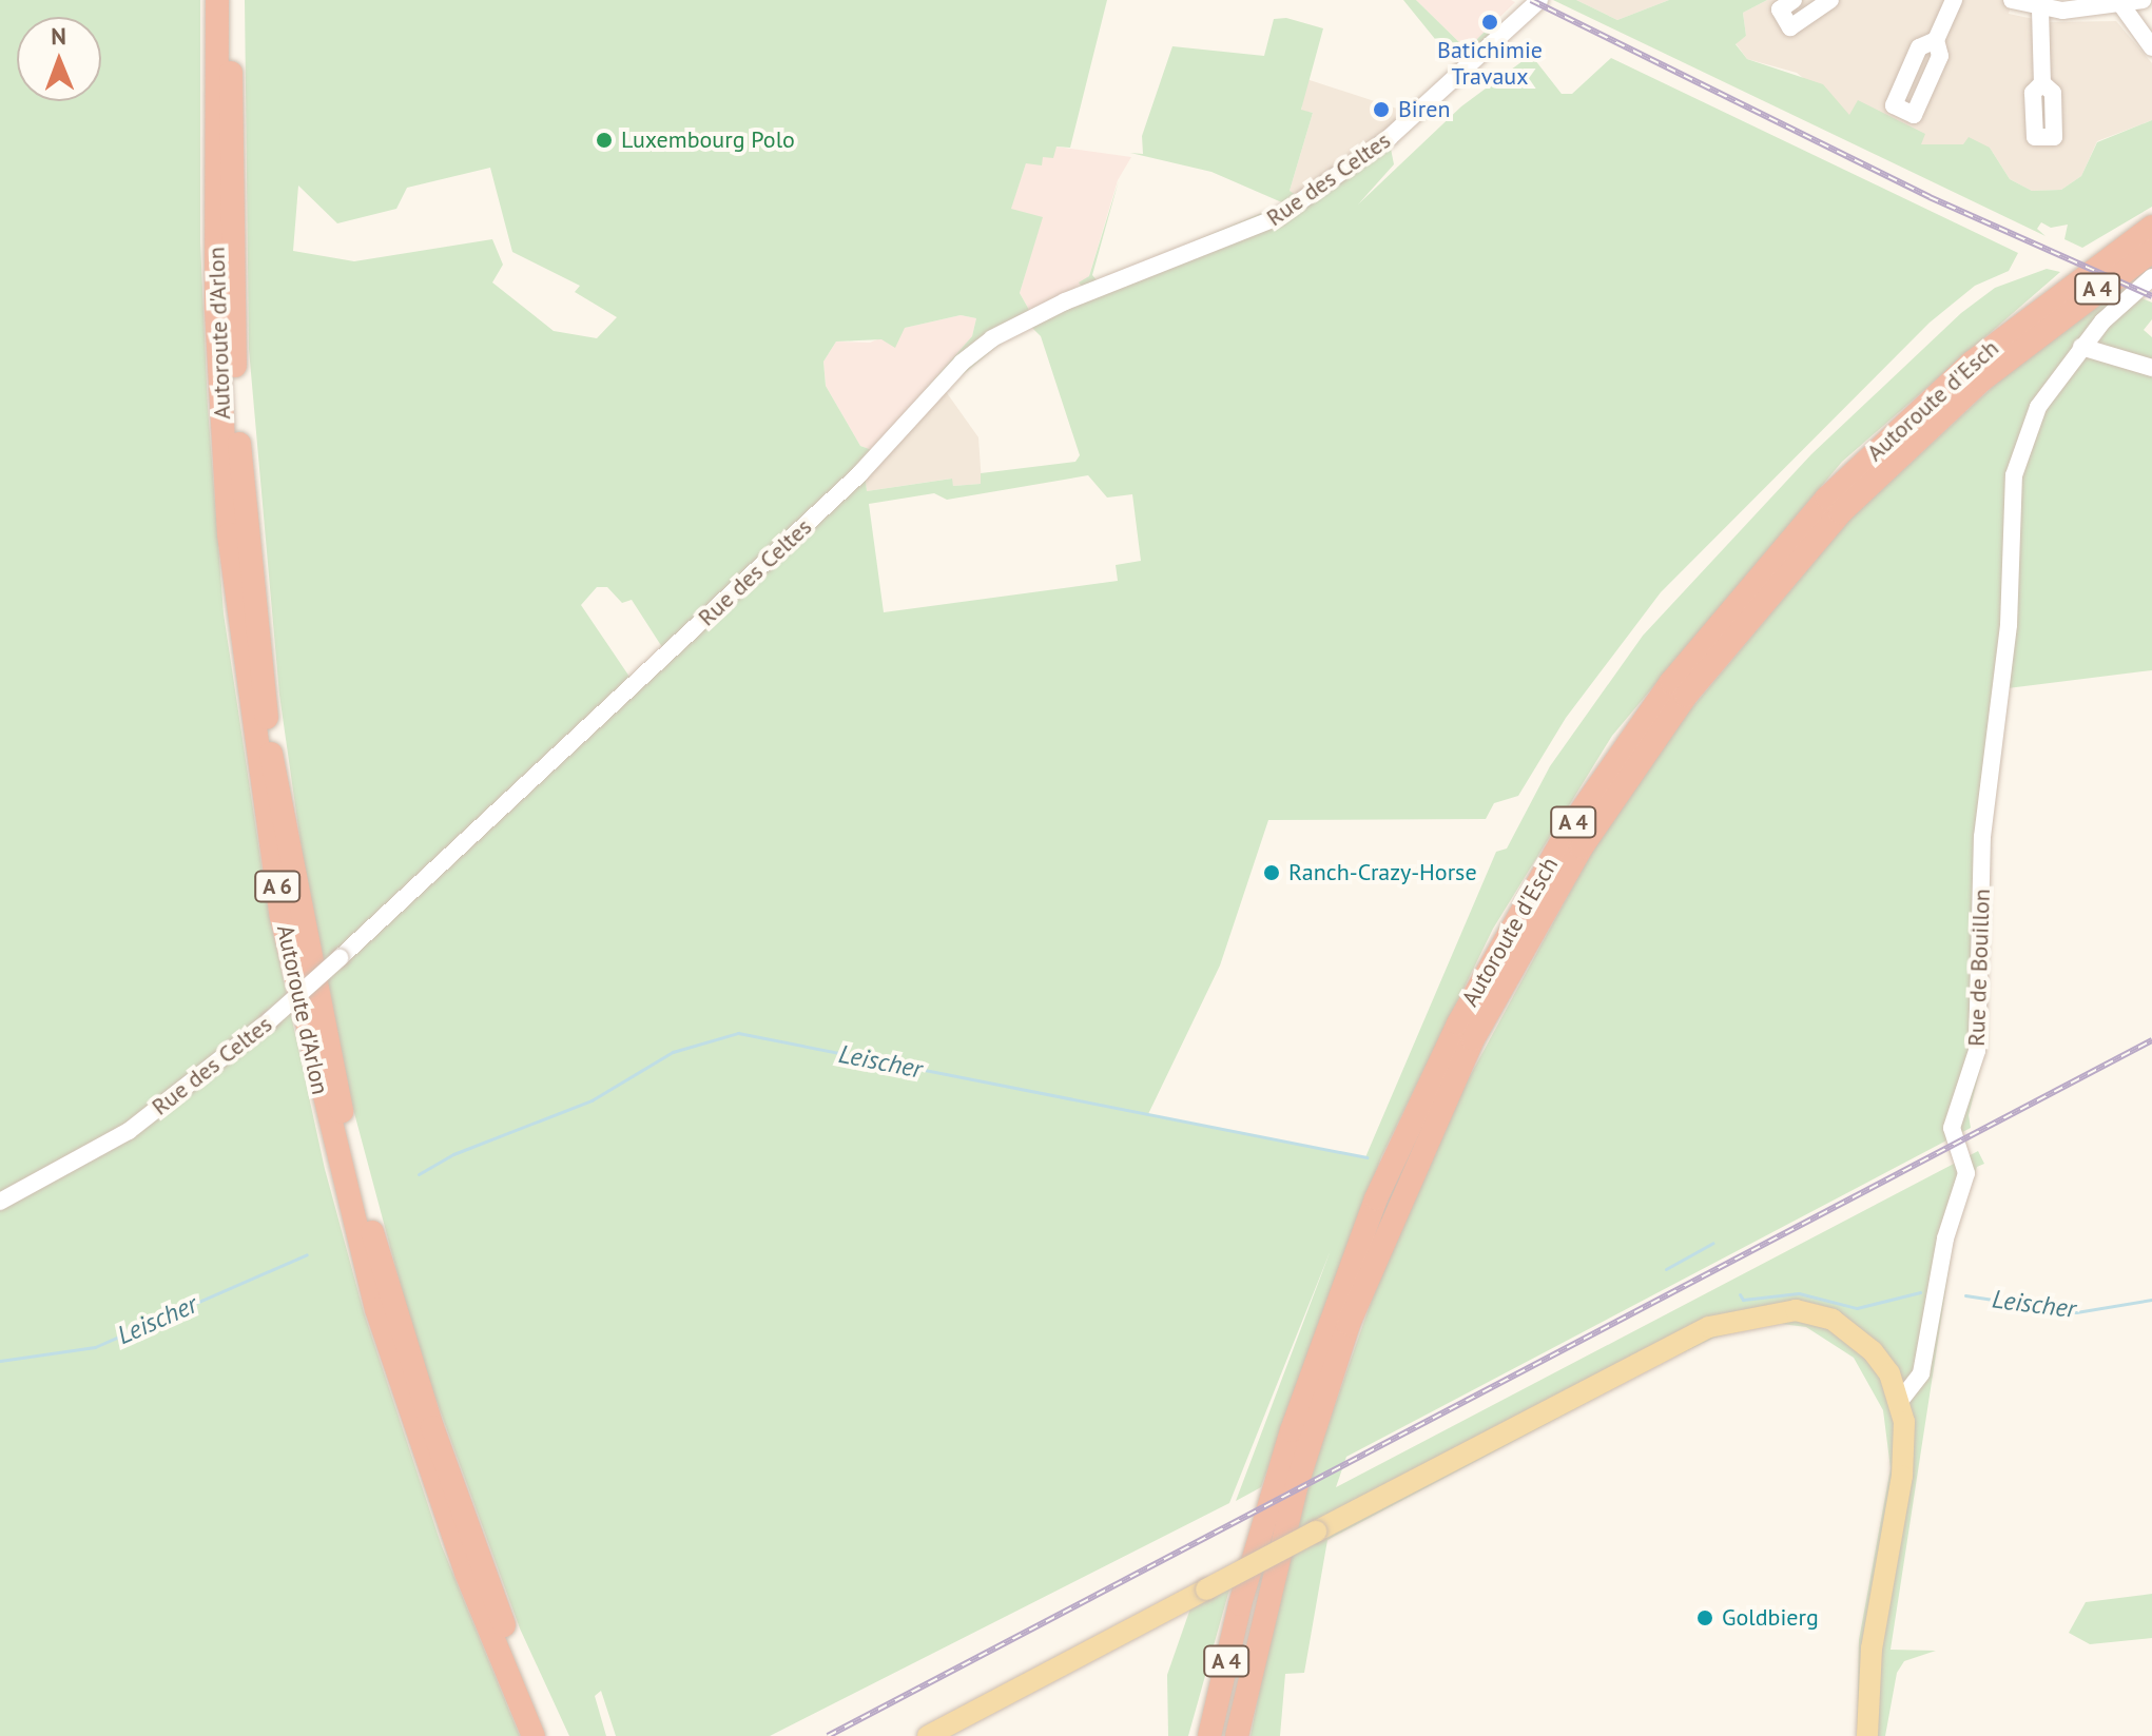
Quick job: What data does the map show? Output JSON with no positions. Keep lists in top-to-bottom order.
{
  "streets": {
    "highway": [
      "A 4",
      "Autoroute d'Arlon",
      "Autoroute d'Esch",
      "A 6"
    ],
    "street": ["Rue des Celtes", "Rue de Bouillon"]
  },
  "water": ["Leischer"],
  "places": [
    "Batichimie Travaux",
    "Biren",
    "Luxembourg Polo",
    "Ranch-Crazy-Horse",
    "Goldbierg"
  ],
  "north": "top"
}
